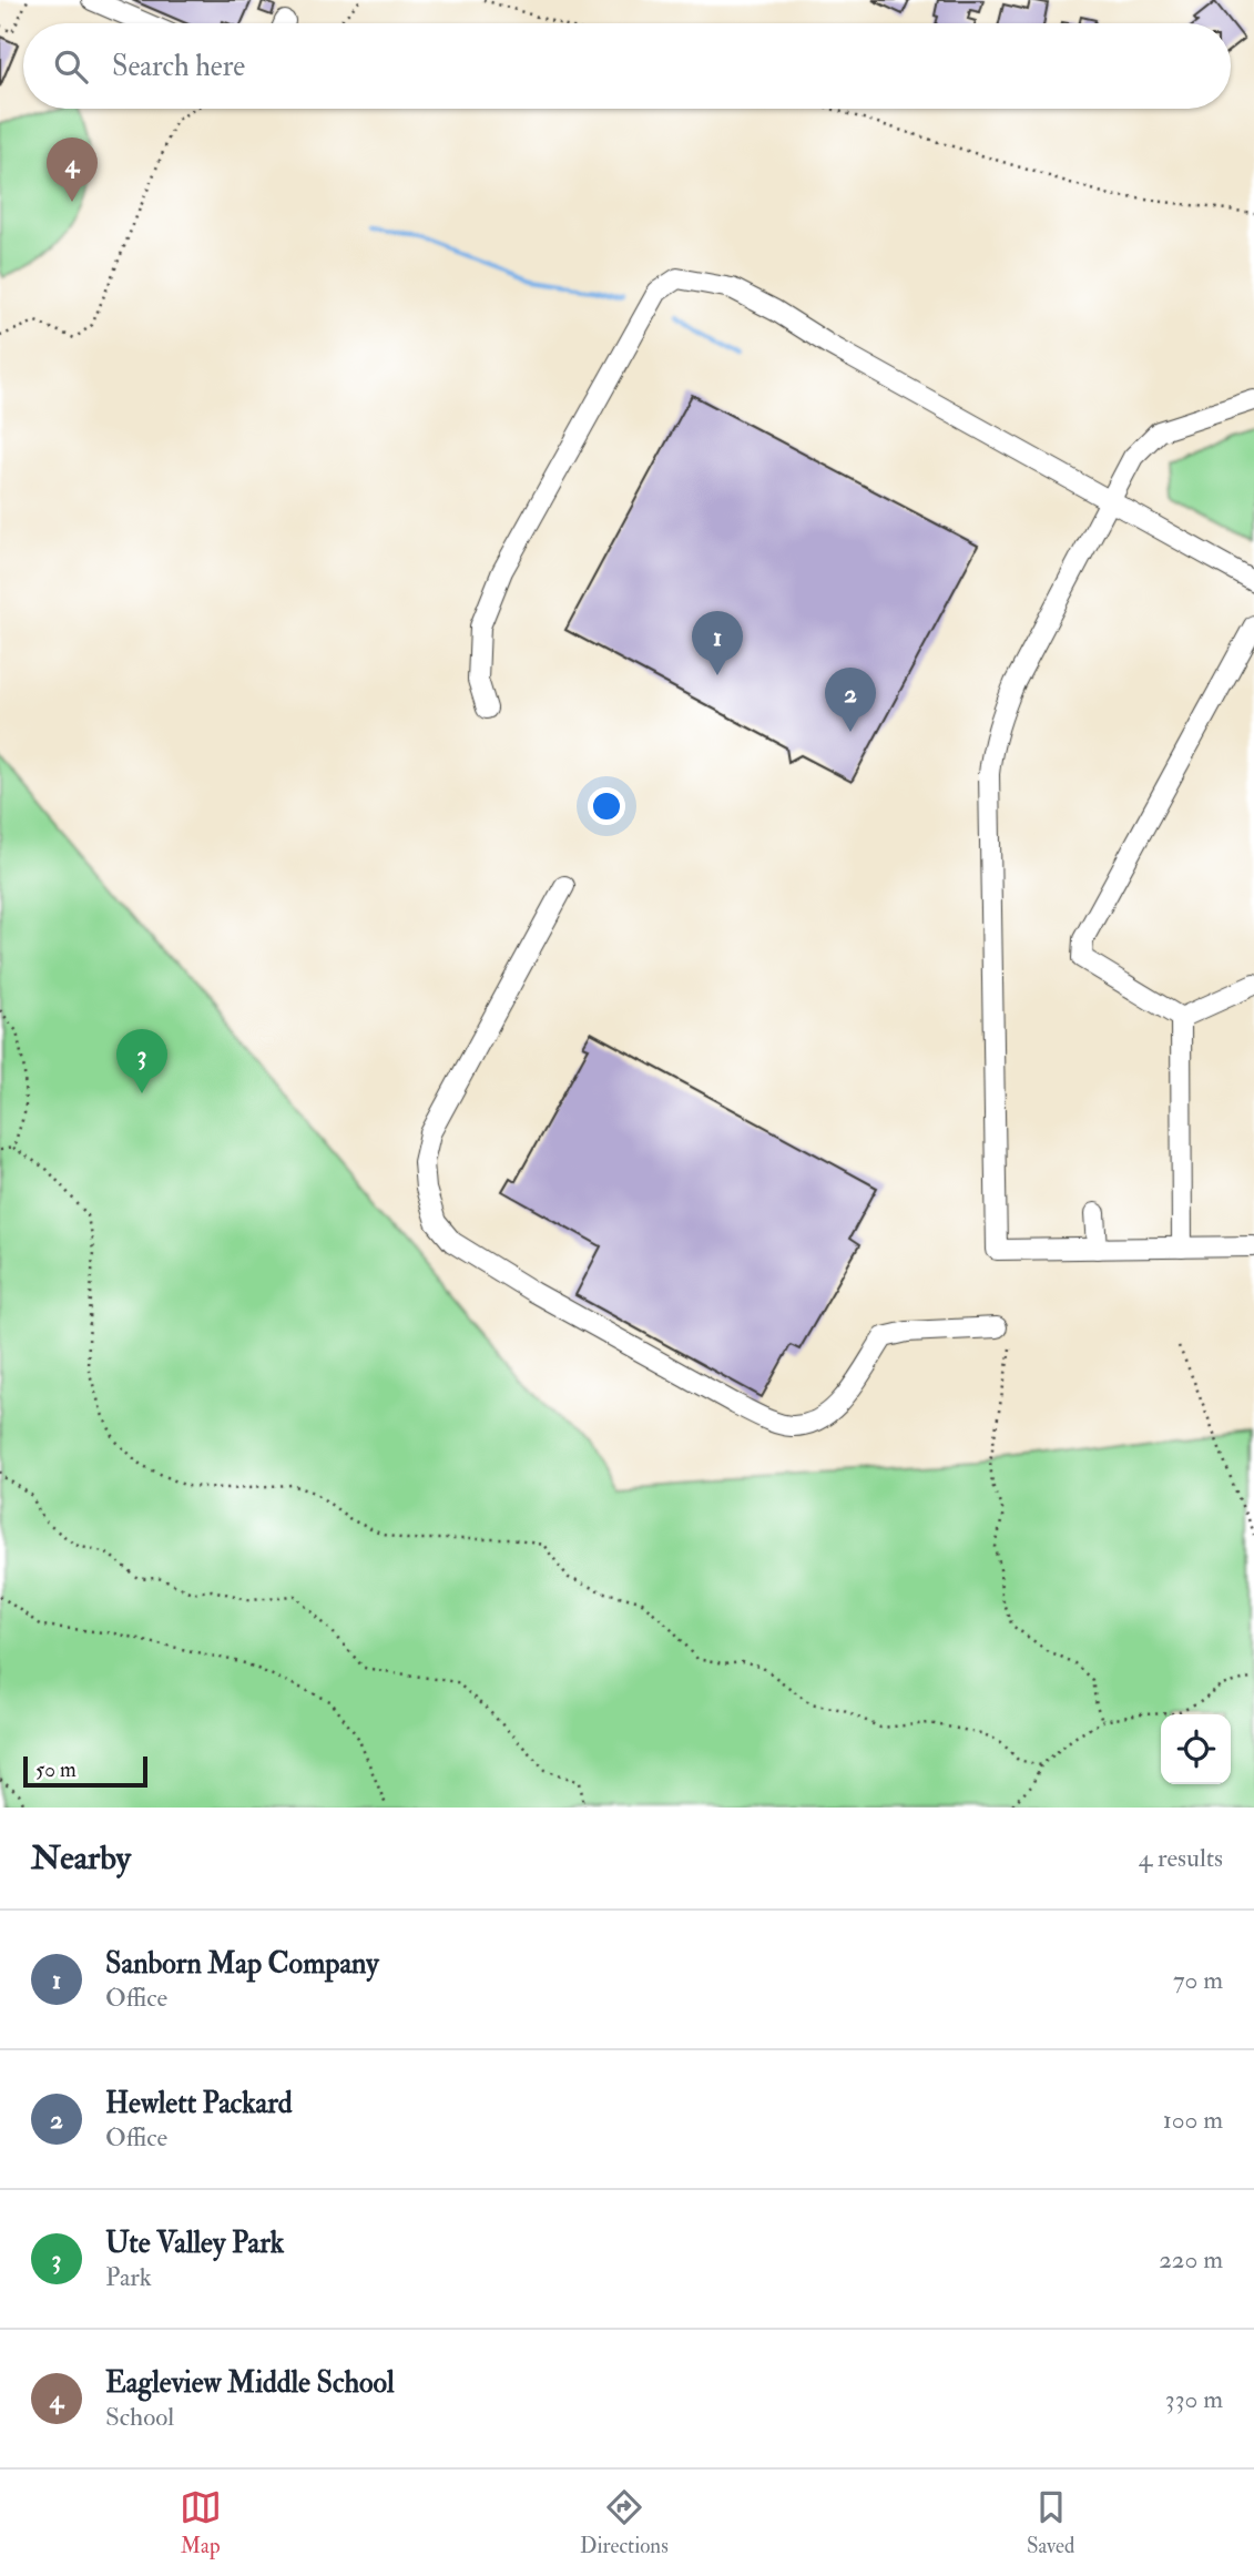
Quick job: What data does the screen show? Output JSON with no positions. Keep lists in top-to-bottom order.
{
  "scale_bar": "50 m",
  "page": {
    "search": "Search here",
    "pins": [
      "4",
      "1",
      "2",
      "3"
    ],
    "scale": "50 m",
    "heading": ["Nearby", "4 results"],
    "list": [
      {
        "mark": "1",
        "name": "Sanborn Map Company",
        "note": "Office",
        "value": "70 m"
      },
      {
        "mark": "2",
        "name": "Hewlett Packard",
        "note": "Office",
        "value": "100 m"
      },
      {
        "mark": "3",
        "name": "Ute Valley Park",
        "note": "Park",
        "value": "220 m"
      },
      {
        "mark": "4",
        "name": "Eagleview Middle School",
        "note": "School",
        "value": "330 m"
      }
    ],
    "nav": ["Map", "Directions", "Saved"]
  }
}
